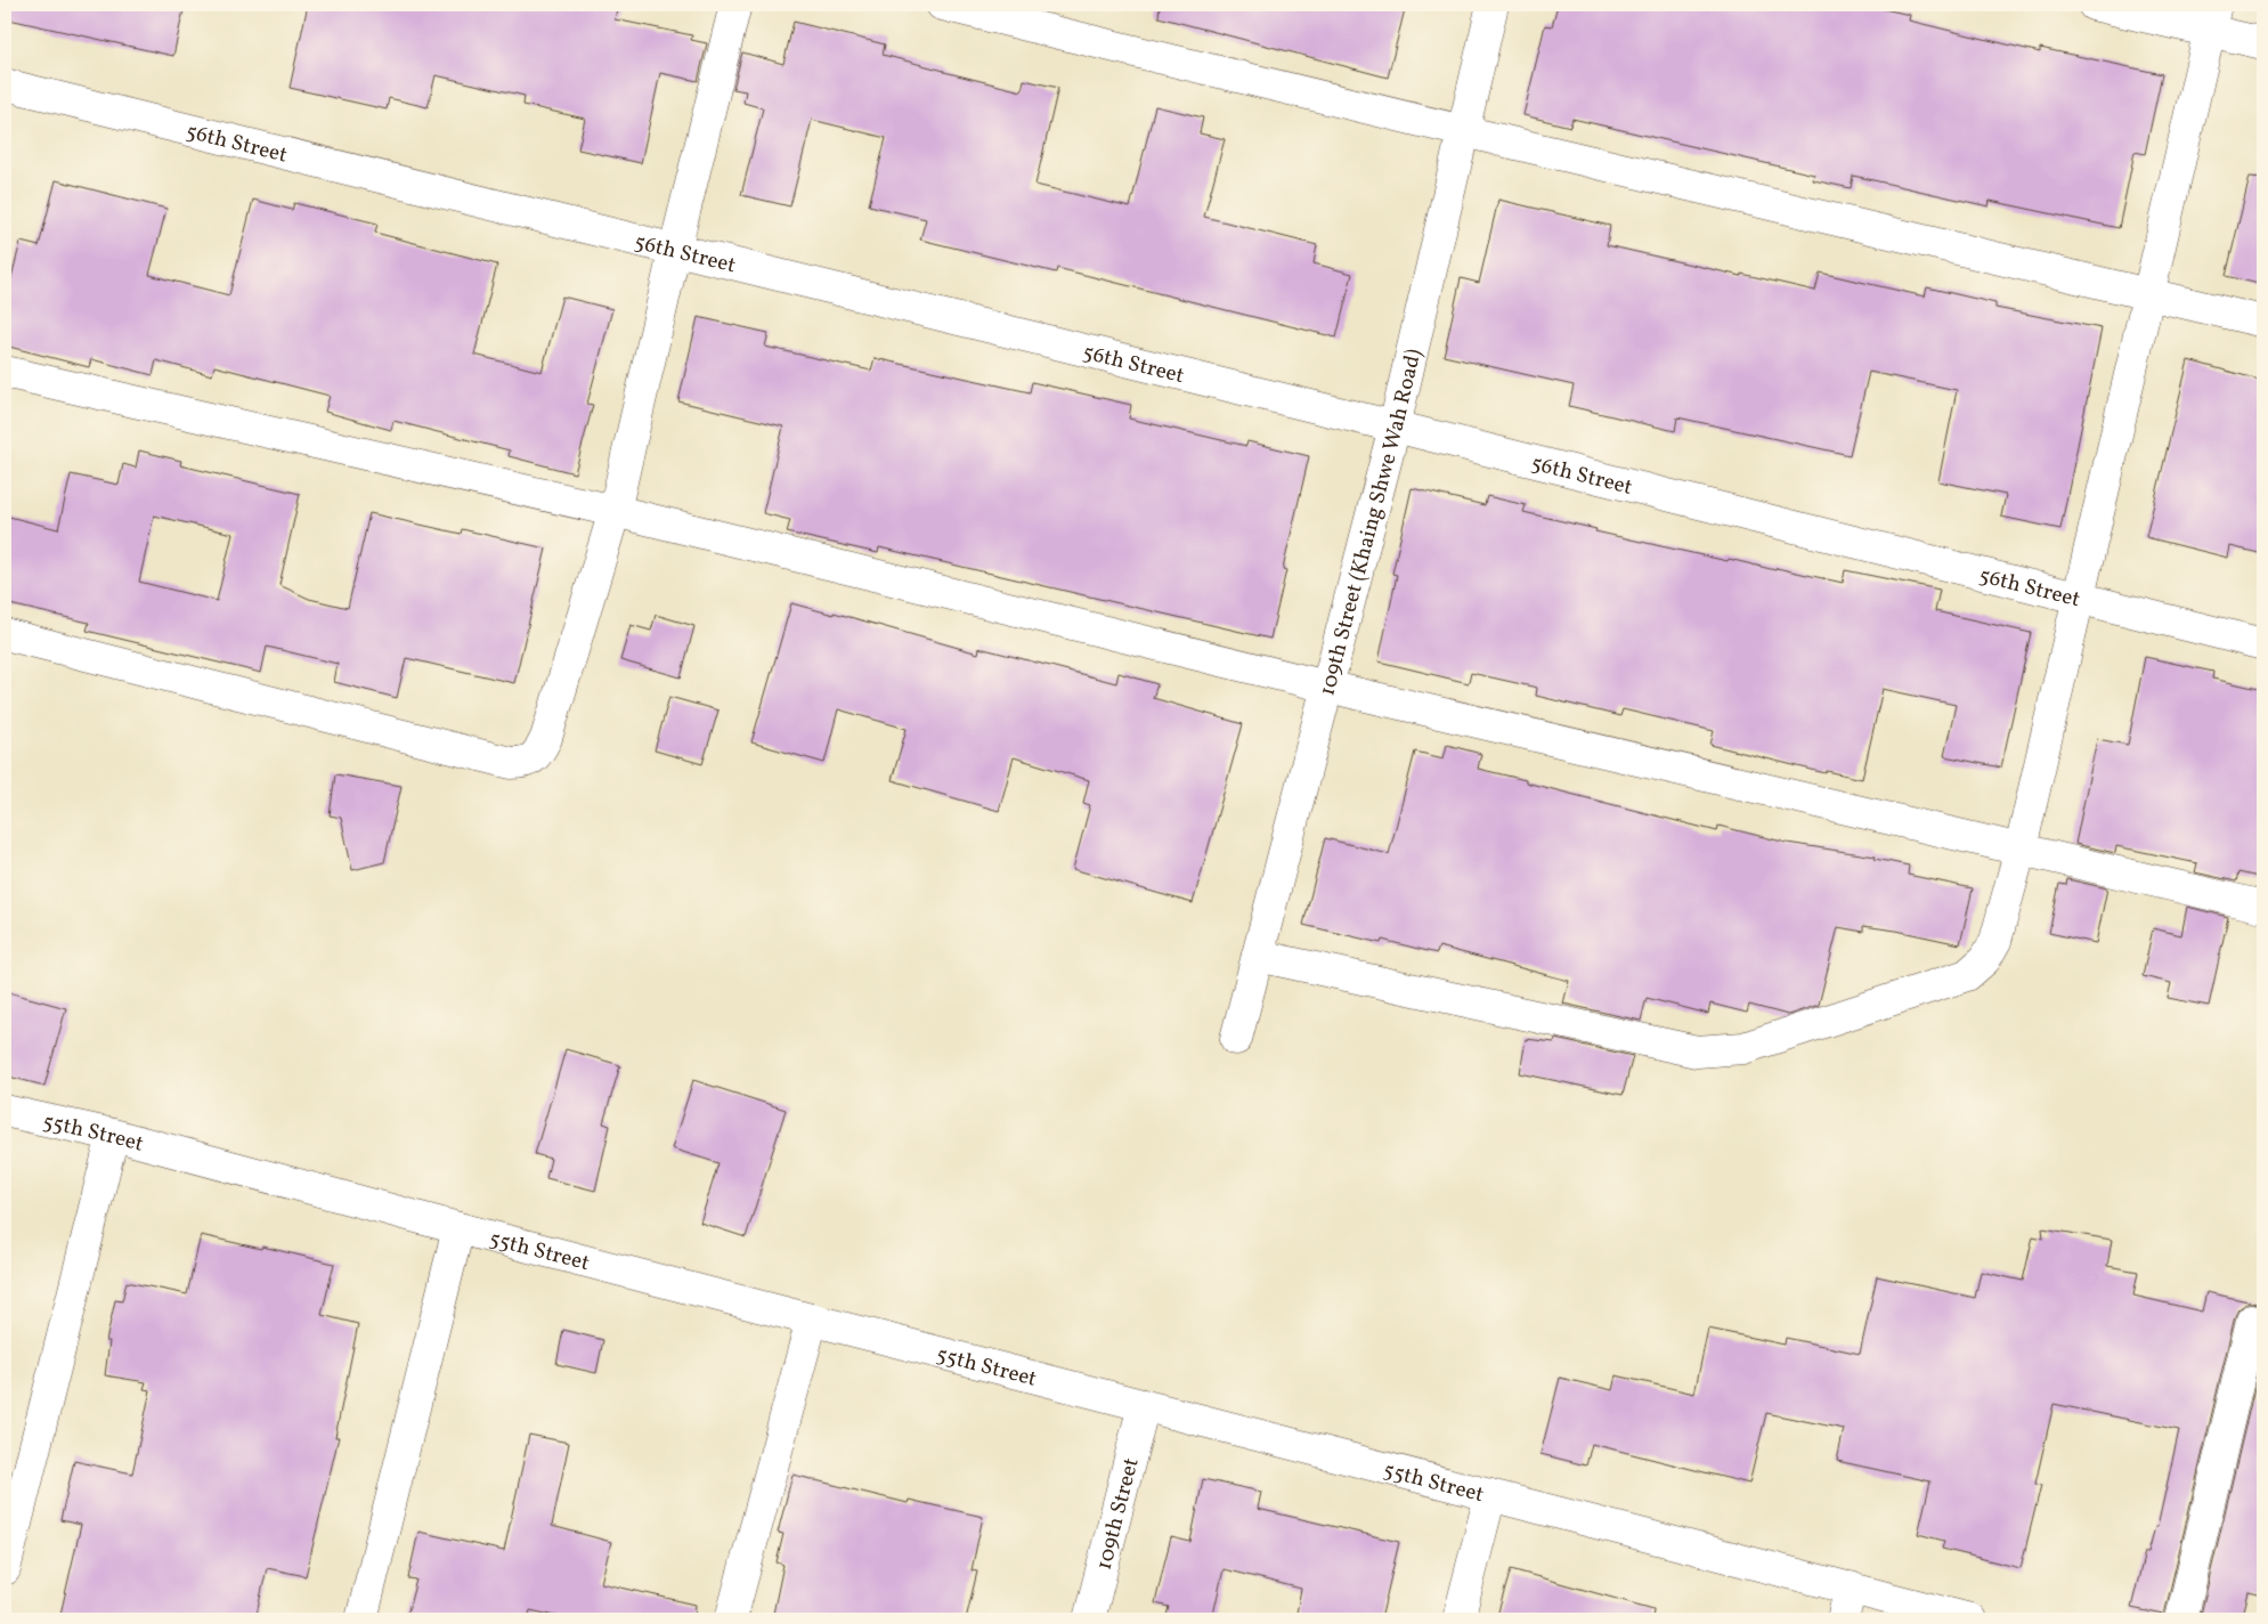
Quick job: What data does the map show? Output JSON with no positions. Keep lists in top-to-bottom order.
{
  "streets": {
    "street": [
      "56th Street",
      "109th Street (Khaing Shwe Wah Road)",
      "55th Street",
      "109th Street"
    ]
  },
  "crossings": [
    ["56th Street", "109th Street (Khaing Shwe Wah Road)"],
    ["55th Street", "109th Street"]
  ]
}
